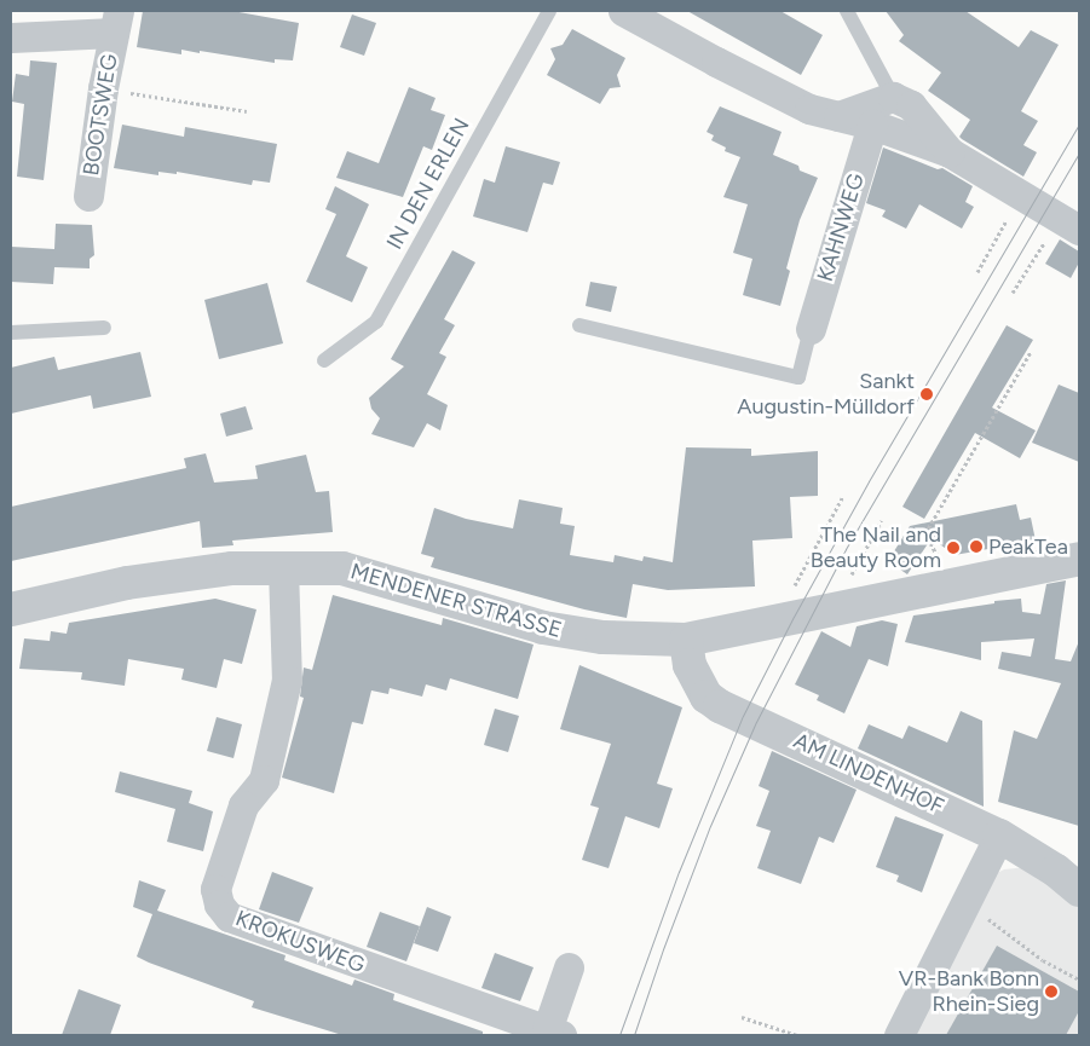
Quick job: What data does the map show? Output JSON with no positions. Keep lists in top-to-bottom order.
{
  "streets": {
    "street": [
      "BOOTSWEG",
      "KAHNWEG",
      "MENDENER STRASSE",
      "AM LINDENHOF",
      "KROKUSWEG"
    ],
    "lane": ["IN DEN ERLEN"]
  },
  "crossings": [
    ["MENDENER STRASSE", "AM LINDENHOF"],
    ["MENDENER STRASSE", "KROKUSWEG"]
  ],
  "places": [
    "Sankt Augustin-Mülldorf",
    "PeakTea",
    "The Nail and Beauty Room",
    "VR-Bank Bonn Rhein-Sieg"
  ]
}
